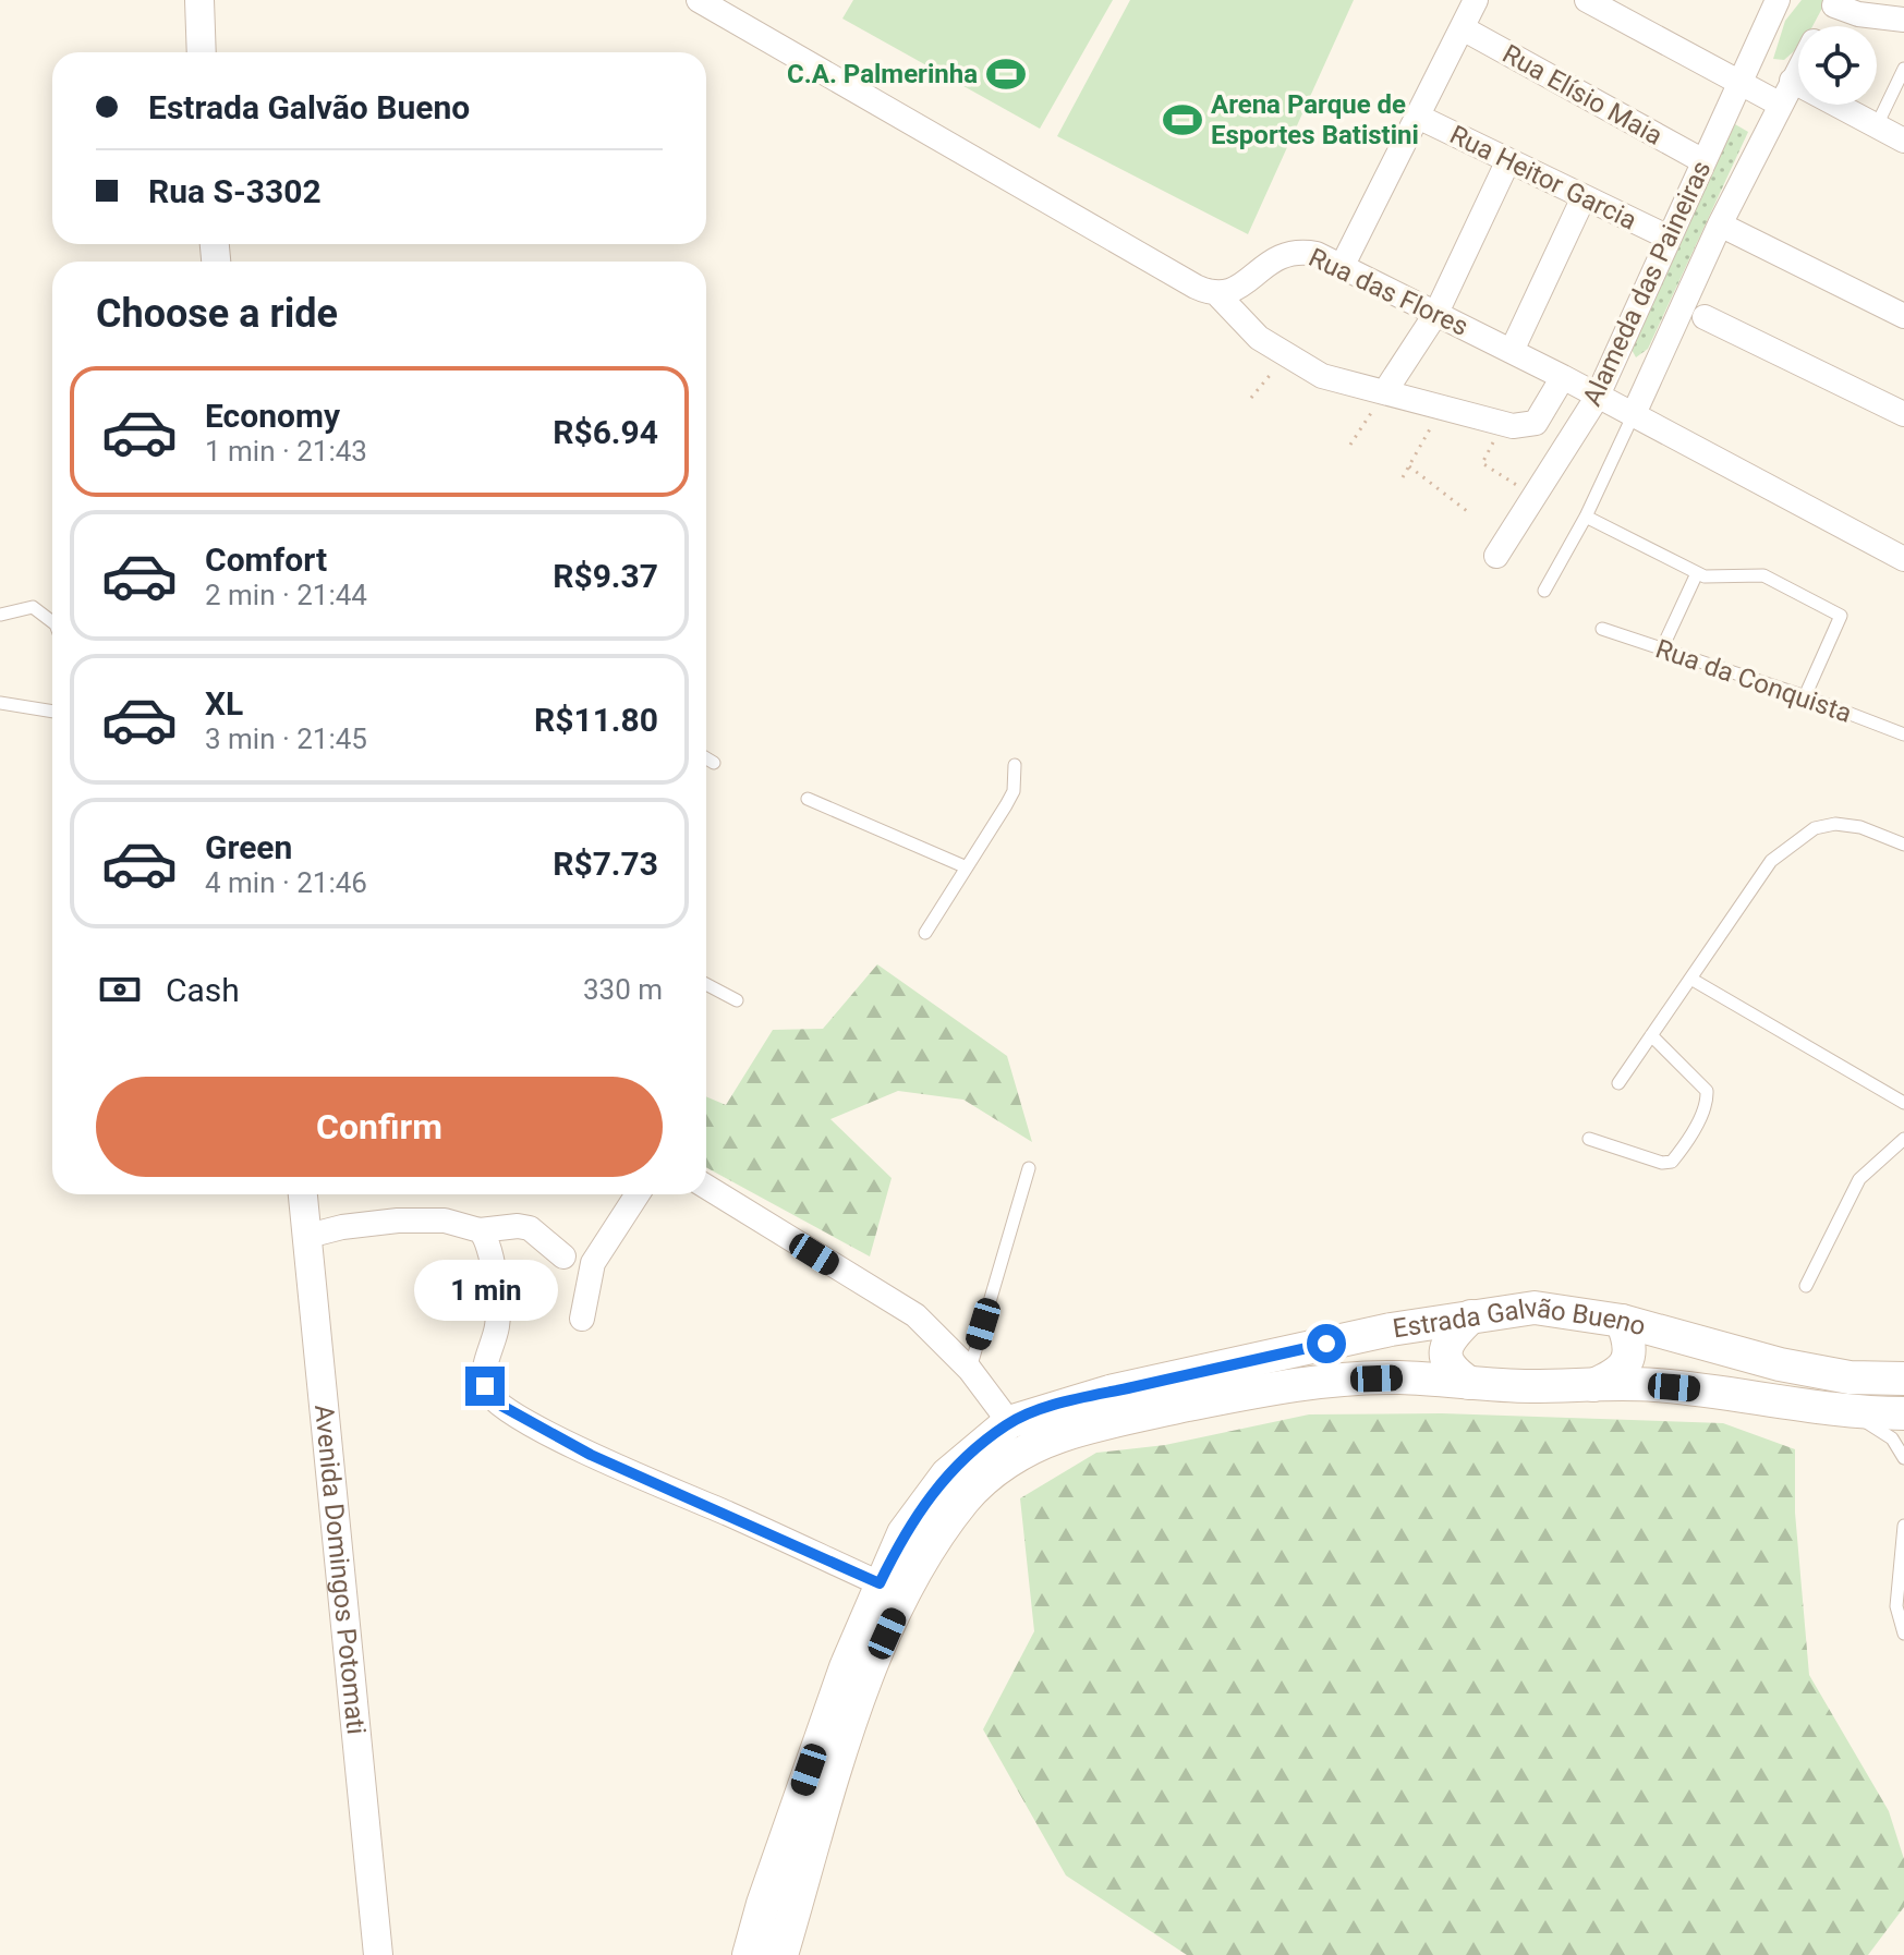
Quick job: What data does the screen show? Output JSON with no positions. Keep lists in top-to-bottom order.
{
  "streets": {
    "main road": ["Estrada Galvão Bueno"],
    "street": [
      "Rua Elísio Maia",
      "Rua Heitor Garcia",
      "Alameda das Paineiras",
      "Rua das Flores",
      "Avenida Domingos Potomati"
    ],
    "lane": ["Rua da Conquista"]
  },
  "crossings": [
    ["Rua Elísio Maia", "Alameda das Paineiras"],
    ["Rua Heitor Garcia", "Alameda das Paineiras"],
    ["Alameda das Paineiras", "Rua das Flores"]
  ],
  "places": {
    "sports": ["C.A. Palmerinha", "Arena Parque de Esportes Batistini"]
  },
  "page": {
    "banner": ["Estrada Galvão Bueno", "Rua S-3302"],
    "heading": "Choose a ride",
    "list": [
      {
        "name": "Economy",
        "note": "1 min · 21:43",
        "value": "R$6.94"
      },
      {
        "name": "Comfort",
        "note": "2 min · 21:44",
        "value": "R$9.37"
      },
      {
        "name": "XL",
        "note": "3 min · 21:45",
        "value": "R$11.80"
      },
      {
        "name": "Green",
        "note": "4 min · 21:46",
        "value": "R$7.73"
      }
    ],
    "pay": ["Cash", "330 m"],
    "buttons": "Confirm",
    "bubble": "1 min"
  }
}
